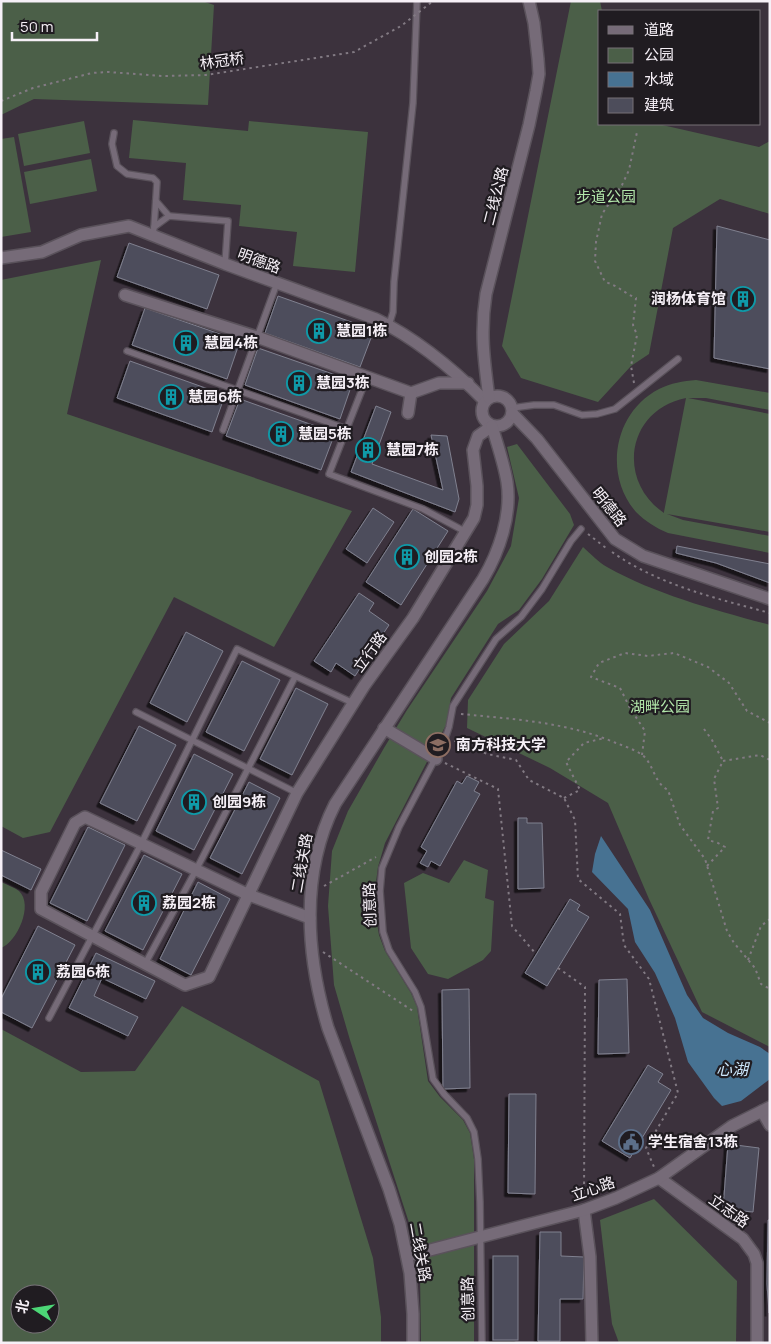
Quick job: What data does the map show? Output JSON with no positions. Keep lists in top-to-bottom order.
{
  "streets": {
    "street": [
      "二线公路",
      "明德路",
      "立行路",
      "二线关路",
      "立心路",
      "立志路"
    ],
    "lane": ["创意路"],
    "path": ["林冠桥"]
  },
  "crossings": [
    ["二线公路", "明德路"],
    ["二线公路", "立行路"],
    ["二线公路", "二线关路"],
    ["明德路", "立行路"],
    ["明德路", "二线关路"],
    ["立行路", "二线关路"],
    ["二线关路", "立心路"],
    ["创意路", "立心路"],
    ["立心路", "立志路"]
  ],
  "water": ["心湖"],
  "parks": ["步道公园", "湖畔公园"],
  "places": {
    "building": [
      "润杨体育馆",
      "慧园1栋",
      "慧园4栋",
      "慧园3栋",
      "慧园6栋",
      "慧园5栋",
      "慧园7栋",
      "创园2栋",
      "创园9栋",
      "荔园2栋",
      "荔园6栋"
    ],
    "school or university": ["南方科技大学"],
    "public building": ["学生宿舍13栋"]
  },
  "legend": [
    "道路",
    "公园",
    "水域",
    "建筑"
  ],
  "scale_bar": "50 m",
  "north": "left"
}
